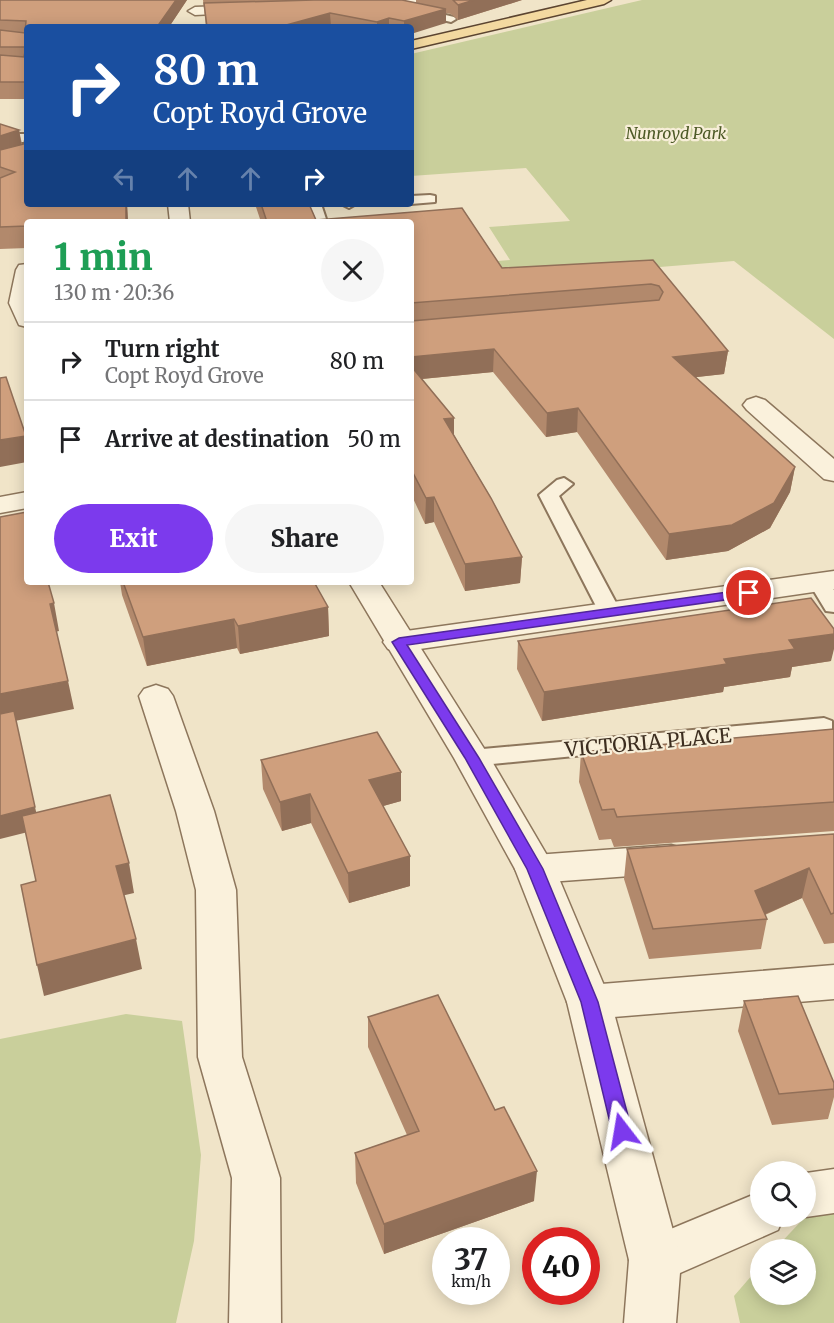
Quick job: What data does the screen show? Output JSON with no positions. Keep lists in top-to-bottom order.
{
  "streets": {
    "lane": ["VICTORIA PLACE"]
  },
  "parks": ["Nunroyd Park"],
  "page": {
    "turn": ["80 m", "Copt Royd Grove"],
    "heading": ["1 min", "130 m · 20:36"],
    "list": [
      {
        "name": "Turn right",
        "note": "Copt Royd Grove",
        "value": "80 m"
      },
      {
        "name": "Arrive at destination",
        "value": "50 m"
      }
    ],
    "buttons": ["Exit", "Share"],
    "speed": "37 km/h",
    "limit": "40"
  }
}
